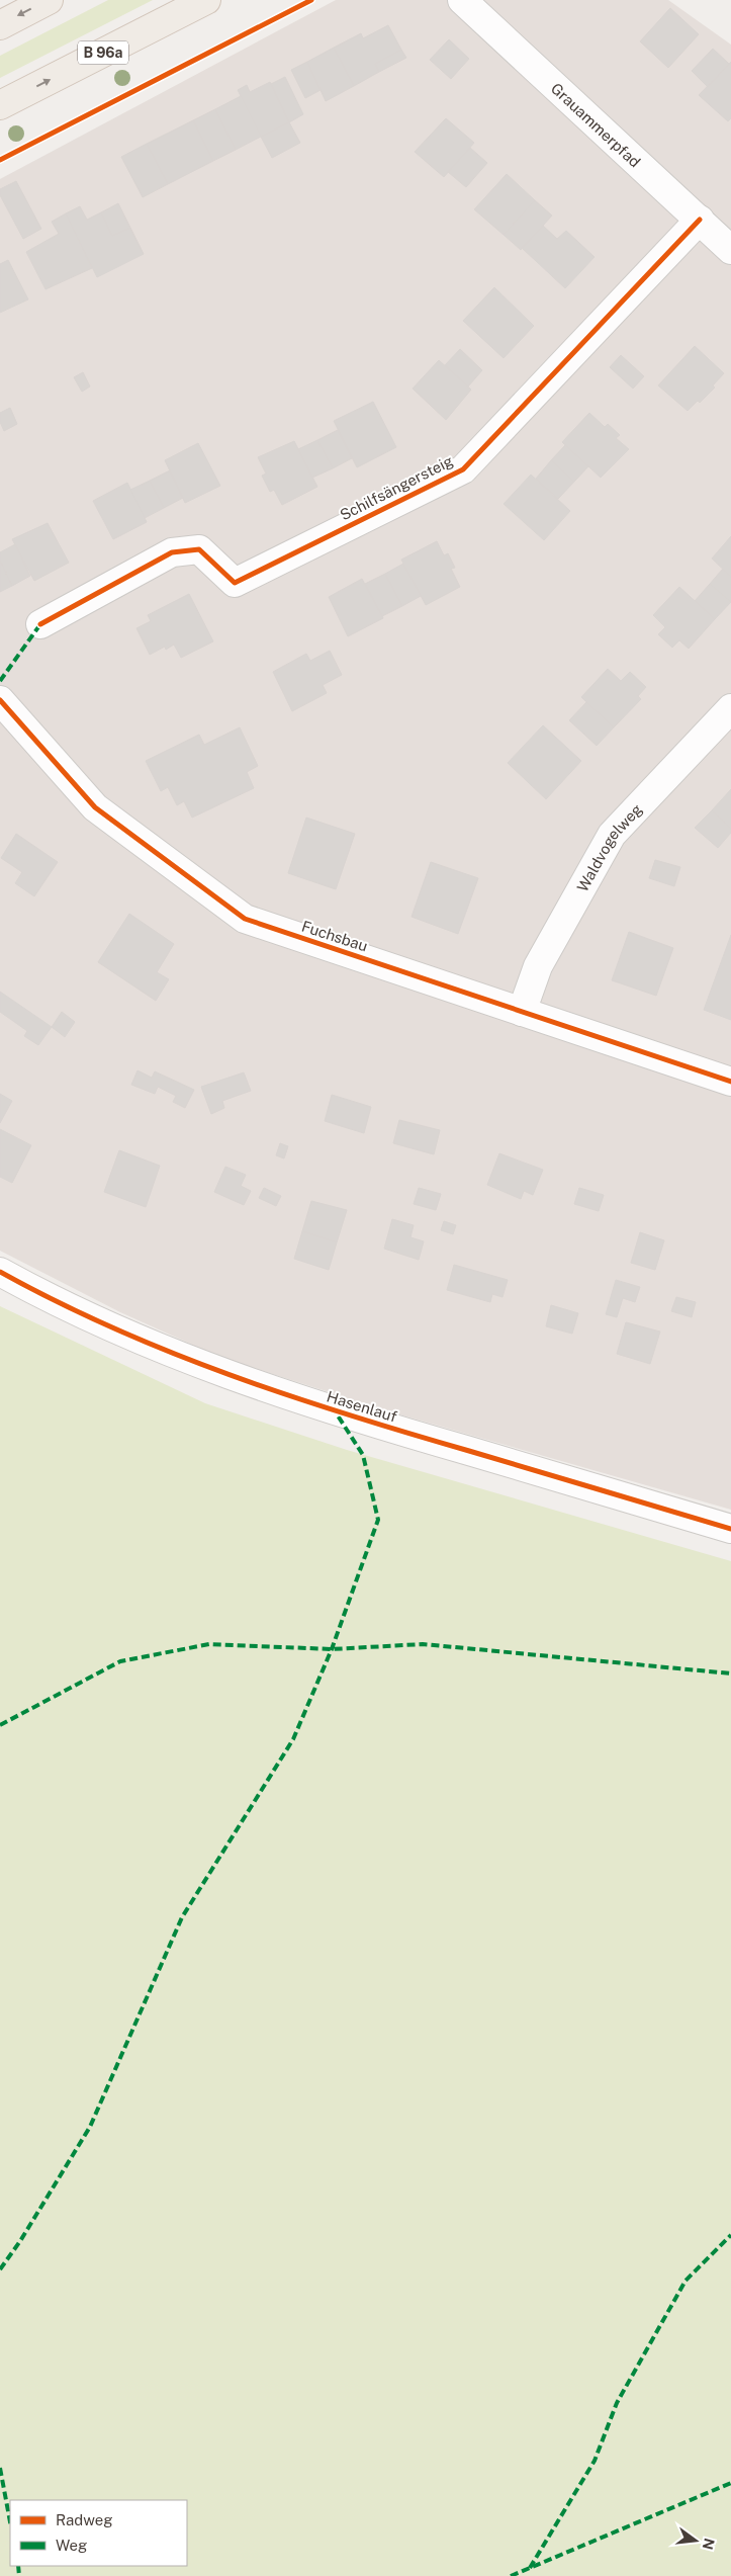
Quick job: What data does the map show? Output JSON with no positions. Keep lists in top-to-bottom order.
{
  "streets": {
    "main road": ["B 96a"],
    "street": [
      "Grauammerpfad",
      "Schilfsängersteig",
      "Waldvogelweg",
      "Fuchsbau",
      "Hasenlauf"
    ]
  },
  "crossings": [
    ["Grauammerpfad", "Schilfsängersteig"],
    ["Waldvogelweg", "Fuchsbau"]
  ],
  "legend": ["Radweg", "Weg"],
  "north": "right"
}
